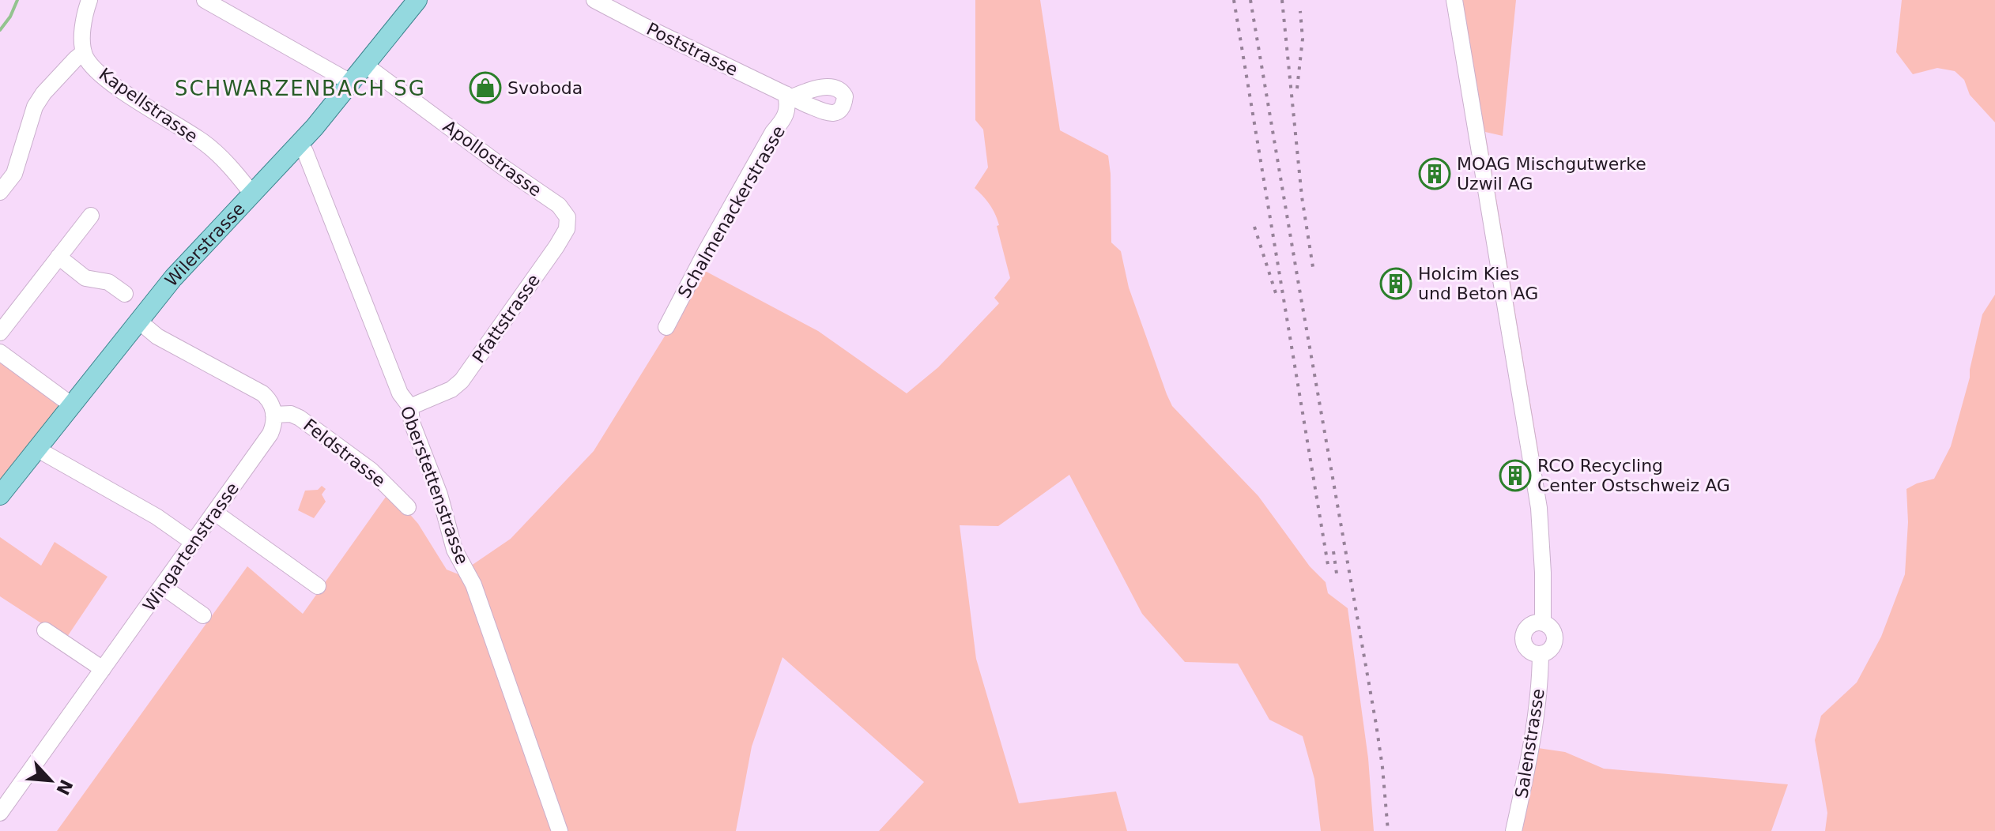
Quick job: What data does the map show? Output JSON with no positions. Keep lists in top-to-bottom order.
{
  "streets": {
    "main road": ["Wilerstrasse"],
    "street": [
      "Poststrasse",
      "Kapellstrasse",
      "Apollostrasse",
      "Schalmenackerstrasse",
      "Pfattstrasse",
      "Feldstrasse",
      "Oberstettenstrasse",
      "Wingartenstrasse",
      "Salenstrasse"
    ]
  },
  "crossings": [
    ["Poststrasse", "Schalmenackerstrasse"],
    ["Kapellstrasse", "Wilerstrasse"],
    ["Apollostrasse", "Wilerstrasse"],
    ["Apollostrasse", "Pfattstrasse"],
    ["Wilerstrasse", "Oberstettenstrasse"],
    ["Pfattstrasse", "Oberstettenstrasse"],
    ["Feldstrasse", "Wingartenstrasse"]
  ],
  "districts": ["SCHWARZENBACH SG"],
  "places": {
    "shop": ["Svoboda"],
    "building": ["MOAG Mischgutwerke Uzwil AG", "Holcim Kies und Beton AG", "RCO Recycling Center Ostschweiz AG"]
  },
  "north": "bottom right"
}
